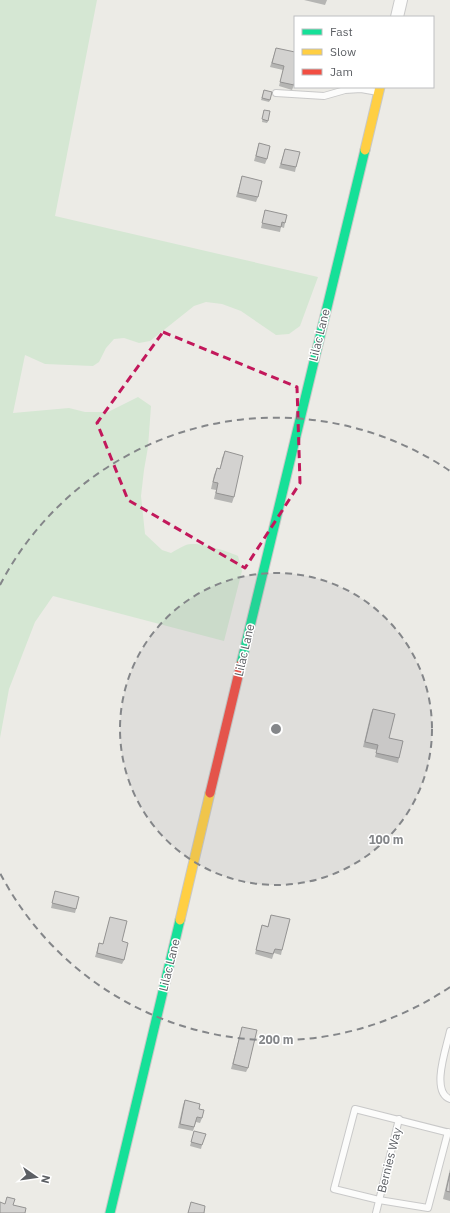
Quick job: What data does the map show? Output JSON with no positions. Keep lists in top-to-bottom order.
{
  "streets": {
    "street": ["Lilac Lane"],
    "lane": ["Bernies Way"]
  },
  "legend": ["Fast", "Slow", "Jam"],
  "north": "right",
  "rings": ["100 m", "200 m"]
}
